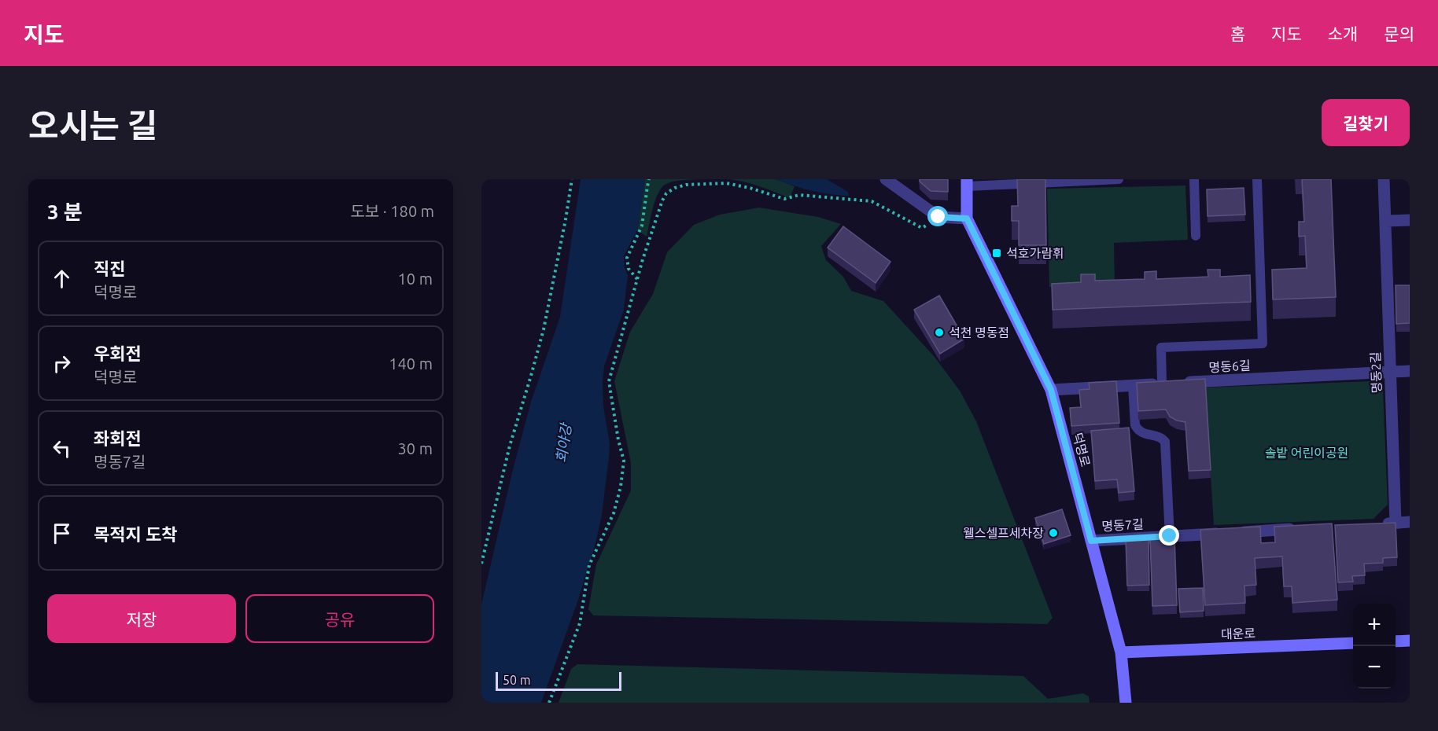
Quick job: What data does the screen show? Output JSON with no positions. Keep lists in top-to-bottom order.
{
  "streets": {
    "street": [
      "명동6길",
      "명동2길",
      "덕명로",
      "명동7길",
      "대운로"
    ]
  },
  "crossings": [
    ["명동6길", "명동2길"],
    ["명동6길", "덕명로"],
    ["덕명로", "명동7길"],
    ["덕명로", "대운로"]
  ],
  "water": ["회야강"],
  "parks": ["솔밭 어린이공원"],
  "places": {
    "transit": ["석호가람휘"],
    "other": ["석천 명동점", "웰스셀프세차장"]
  },
  "scale_bar": "50 m",
  "page": {
    "header": "지도",
    "nav": [
      "홈",
      "지도",
      "소개",
      "문의"
    ],
    "title": "오시는 길",
    "buttons": [
      "길찾기",
      ["저장", "공유"]
    ],
    "heading": ["3 분", "도보 · 180 m"],
    "list": [
      ["직진", "덕명로", "10 m"],
      ["우회전", "덕명로", "140 m"],
      ["좌회전", "명동7길", "30 m"],
      "목적지 도착"
    ],
    "map_buttons": ["+", "−"],
    "scale": "50 m"
  }
}
